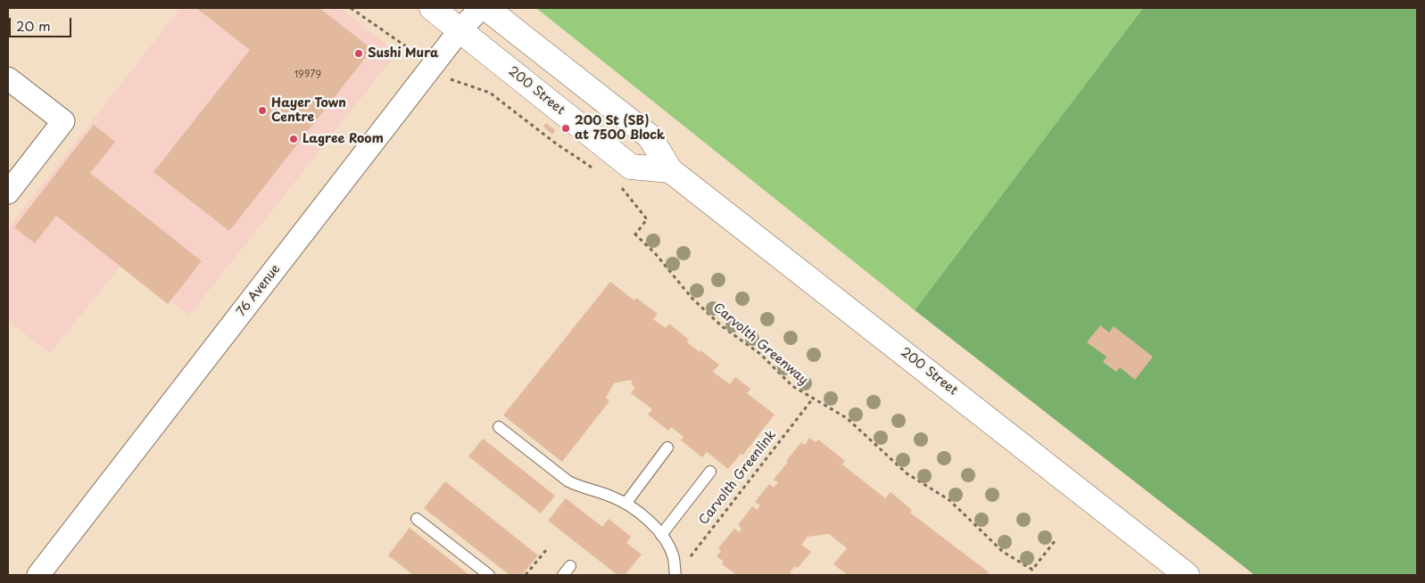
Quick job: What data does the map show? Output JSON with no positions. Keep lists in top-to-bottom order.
{
  "streets": {
    "main road": ["200 Street"],
    "street": ["76 Avenue"],
    "path": ["Carvolth Greenway", "Carvolth Greenlink"]
  },
  "crossings": [
    ["200 Street", "76 Avenue"],
    ["Carvolth Greenway", "Carvolth Greenlink"]
  ],
  "places": [
    "Sushi Mura",
    "Hayer Town Centre",
    "200 St (SB) at 7500 Block",
    "Lagree Room"
  ],
  "house_numbers": ["19979"],
  "scale_bar": "20 m"
}
